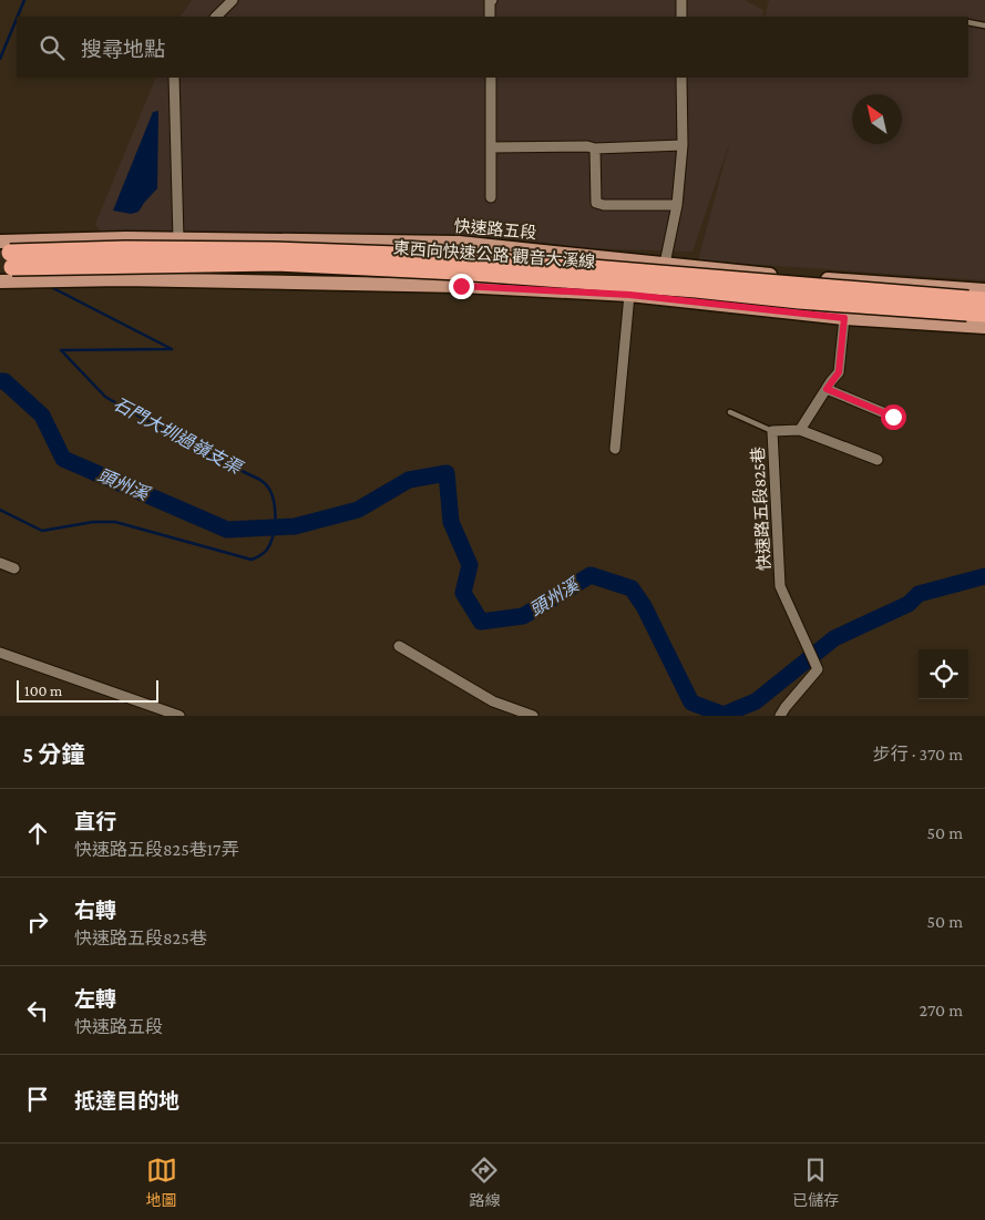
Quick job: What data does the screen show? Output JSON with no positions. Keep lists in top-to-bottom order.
{
  "streets": {
    "highway": ["東西向快速公路 觀音大溪線"],
    "main road": ["快速路五段"],
    "street": ["快速路五段825巷"]
  },
  "water": ["石門大圳過嶺支渠", "頭州溪"],
  "scale_bar": "100 m",
  "north": "top left",
  "page": {
    "search": "搜尋地點",
    "scale": "100 m",
    "heading": ["5 分鐘", "步行 · 370 m"],
    "list": [
      ["直行", "快速路五段825巷17弄", "50 m"],
      ["右轉", "快速路五段825巷", "50 m"],
      ["左轉", "快速路五段", "270 m"],
      "抵達目的地"
    ],
    "nav": ["地圖", "路線", "已儲存"]
  }
}
